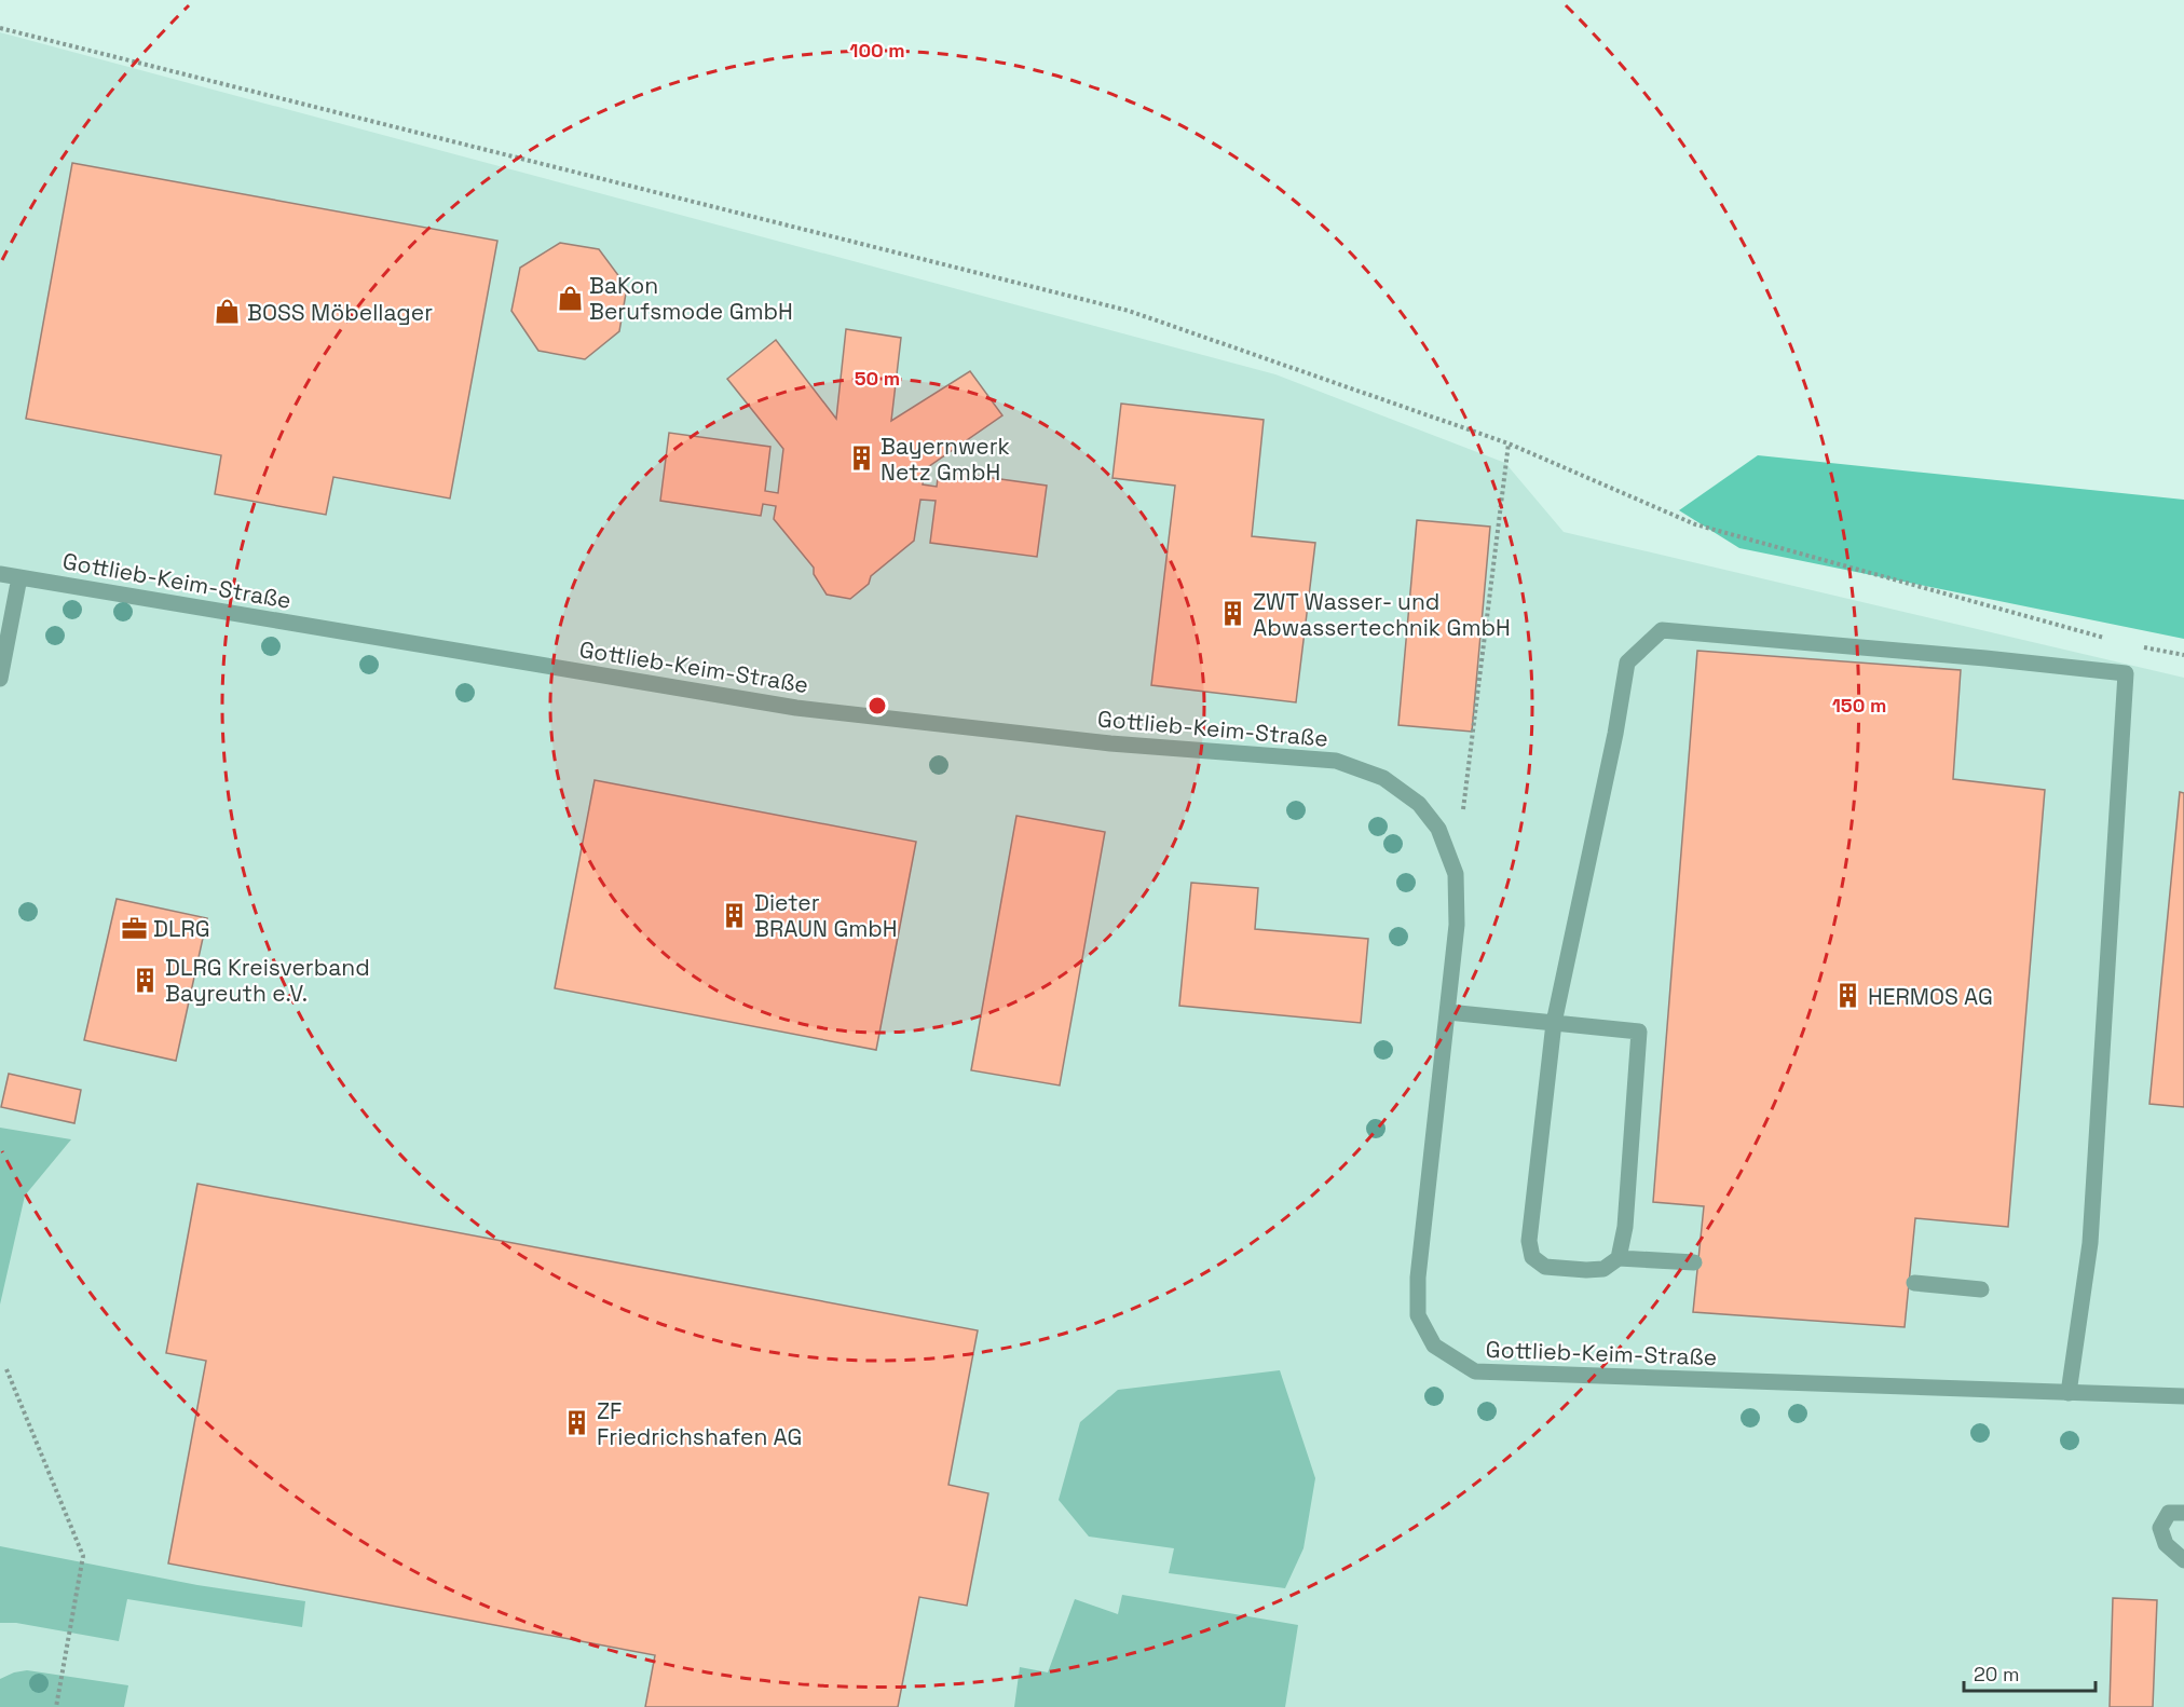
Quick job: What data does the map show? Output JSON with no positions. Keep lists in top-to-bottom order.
{
  "streets": {
    "street": ["Gottlieb-Keim-Straße"]
  },
  "places": {
    "shop": ["BaKon Berufsmode GmbH", "BOSS Möbellager"],
    "building": [
      "Bayernwerk Netz GmbH",
      "ZWT Wasser- und Abwassertechnik GmbH",
      "Dieter BRAUN GmbH",
      "DLRG Kreisverband Bayreuth e.V.",
      "HERMOS AG",
      "ZF Friedrichshafen AG"
    ],
    "office": ["DLRG"]
  },
  "scale_bar": "20 m",
  "rings": ["100 m", "50 m", "150 m"]
}
